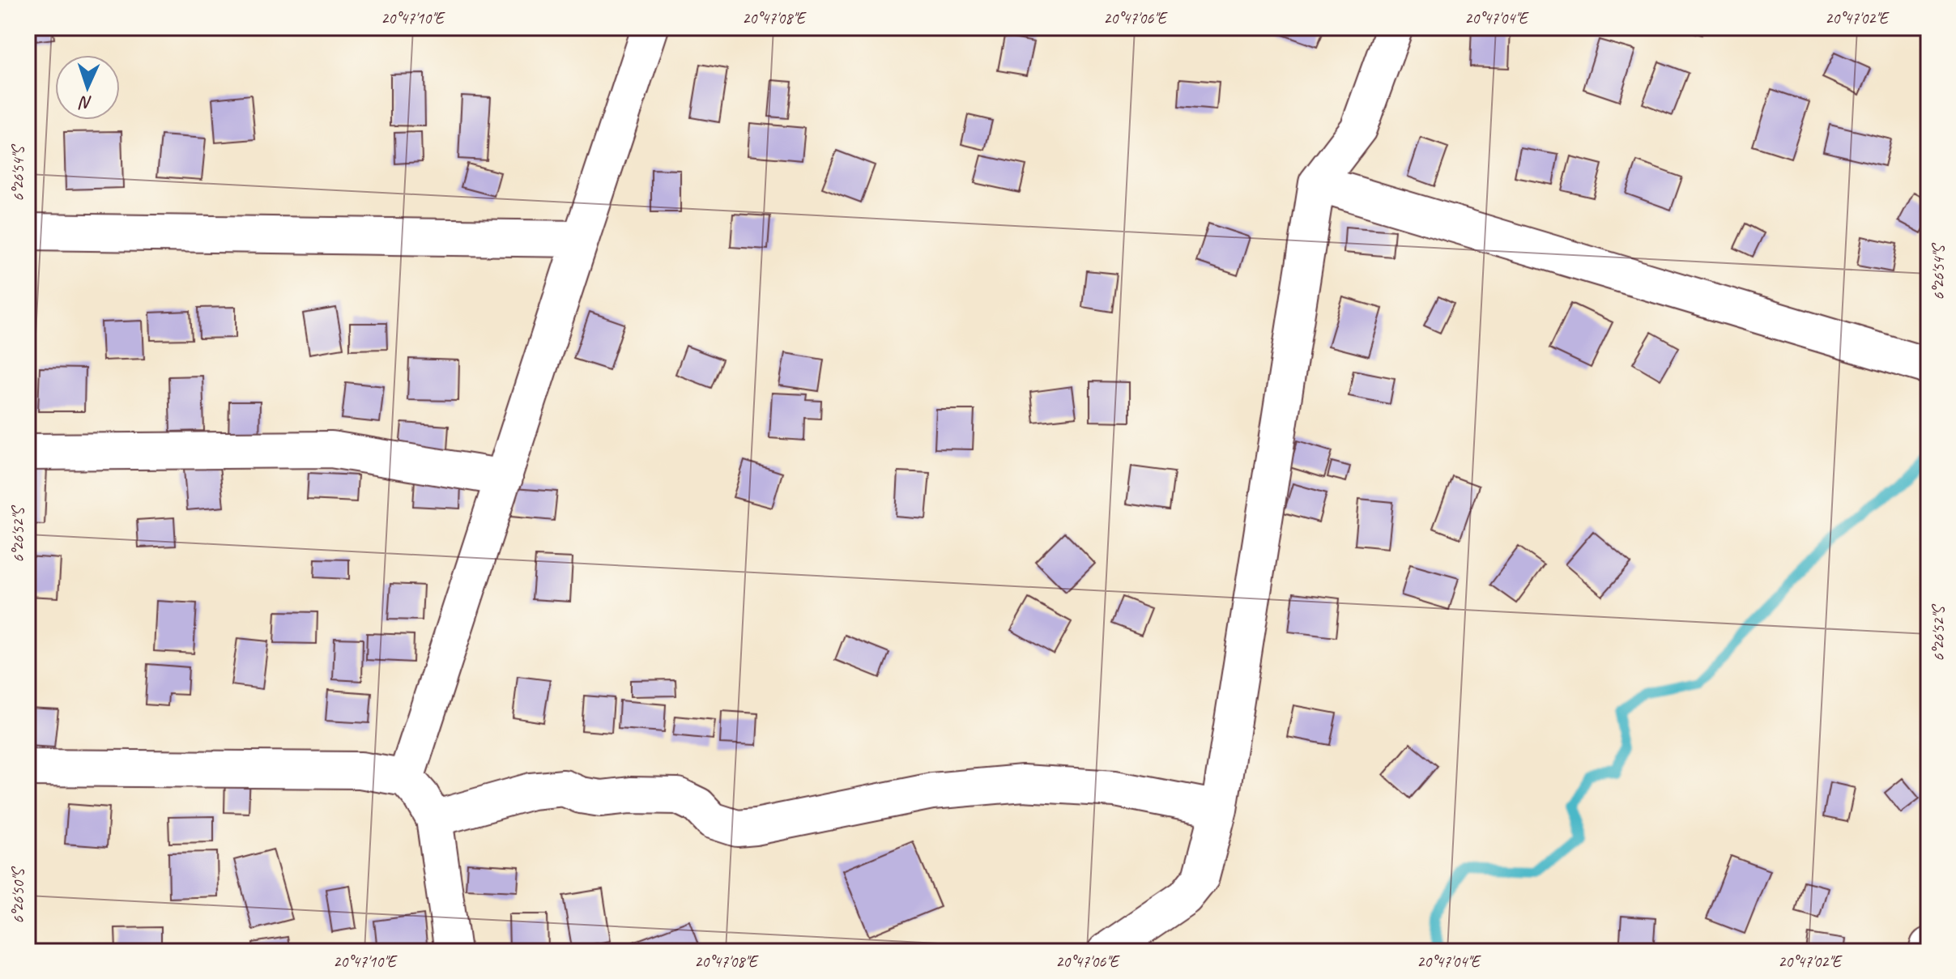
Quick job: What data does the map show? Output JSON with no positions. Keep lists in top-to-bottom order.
{
  "north": "bottom",
  "coordinates": [
    "20°47'10\"E",
    "20°47'08\"E",
    "20°47'06\"E",
    "20°47'04\"E",
    "20°47'02\"E",
    "6°26'54\"S",
    "6°26'52\"S",
    "6°26'50\"S"
  ]
}
